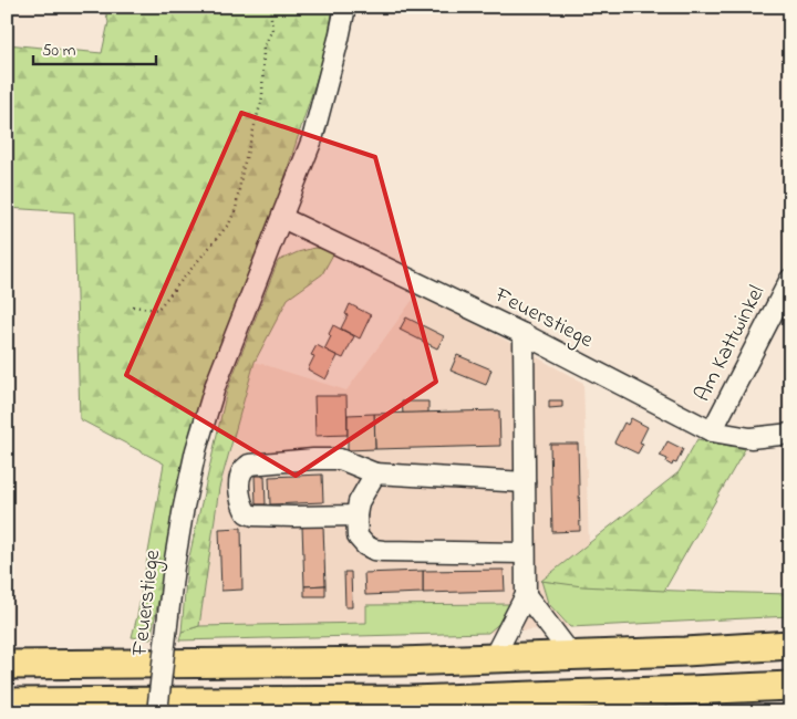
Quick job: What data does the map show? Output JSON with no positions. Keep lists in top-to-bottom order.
{
  "streets": {
    "street": ["Feuerstiege", "Am Kattwinkel"]
  },
  "crossings": [
    ["Feuerstiege", "Am Kattwinkel"]
  ],
  "scale_bar": "50 m"
}
